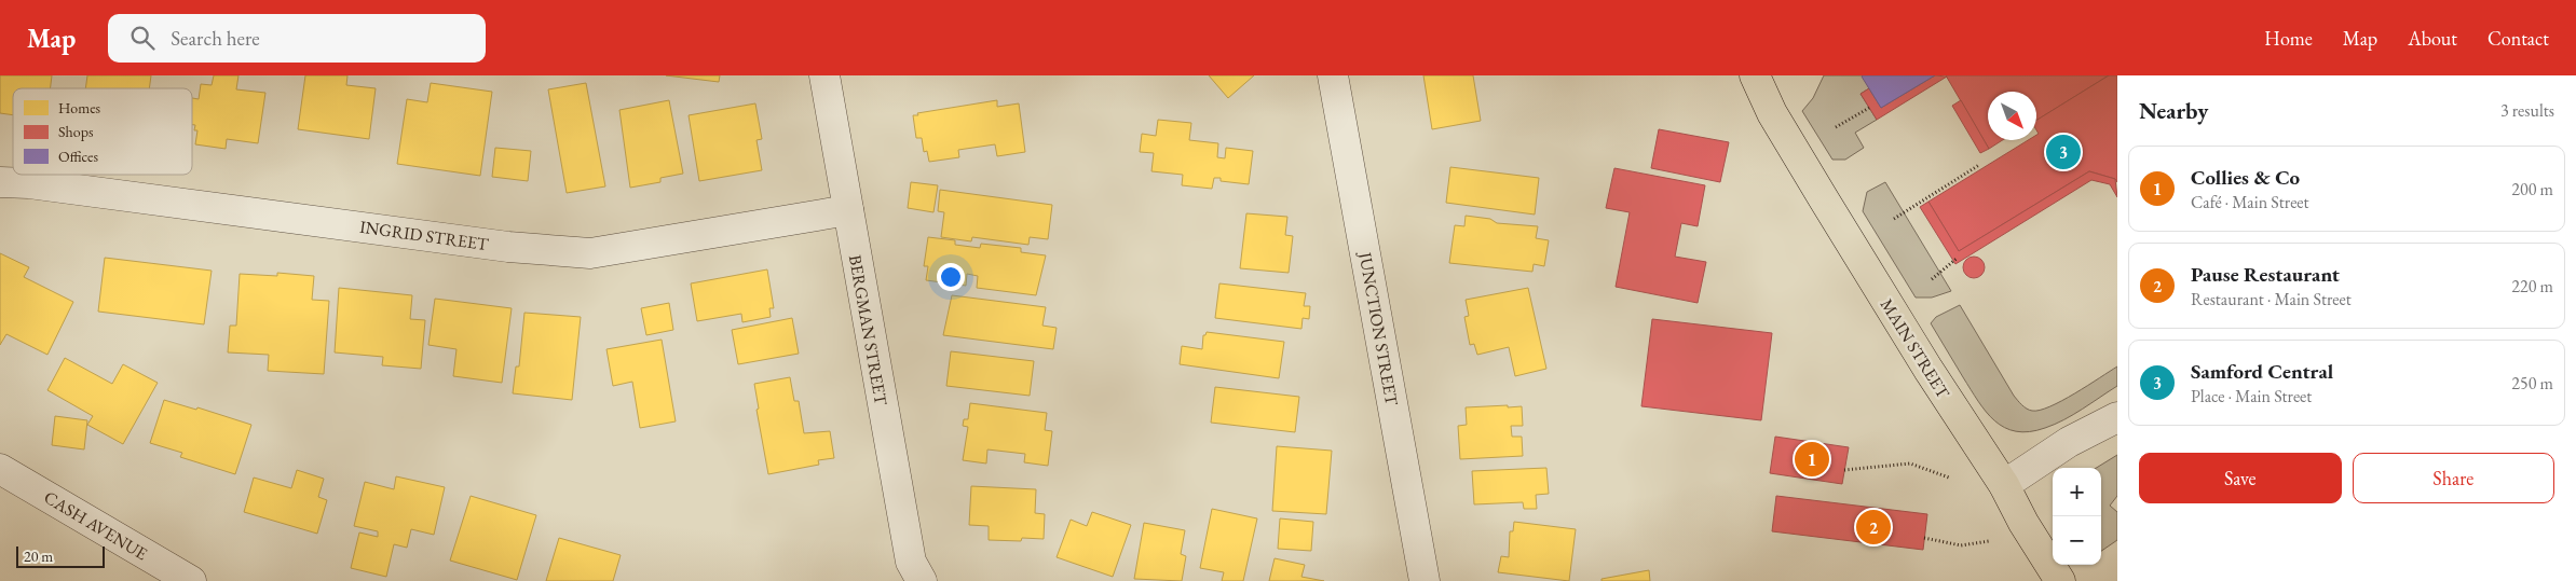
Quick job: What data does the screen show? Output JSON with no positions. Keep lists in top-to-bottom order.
{
  "streets": {
    "main road": ["MAIN STREET"],
    "street": [
      "INGRID STREET",
      "JUNCTION STREET",
      "BERGMAN STREET",
      "CASH AVENUE"
    ]
  },
  "crossings": [
    ["INGRID STREET", "BERGMAN STREET"]
  ],
  "legend": ["Homes", "Shops", "Offices"],
  "scale_bar": "20 m",
  "north": "bottom right",
  "page": {
    "header": "Map",
    "search": "Search here",
    "nav": [
      "Home",
      "Map",
      "About",
      "Contact"
    ],
    "heading": ["Nearby", "3 results"],
    "pins": ["3", "1", "2"],
    "list": [
      {
        "mark": "1",
        "name": "Collies & Co",
        "note": "Café · Main Street",
        "value": "200 m"
      },
      {
        "mark": "2",
        "name": "Pause Restaurant",
        "note": "Restaurant · Main Street",
        "value": "220 m"
      },
      {
        "mark": "3",
        "name": "Samford Central",
        "note": "Place · Main Street",
        "value": "250 m"
      }
    ],
    "buttons": ["Save", "Share"],
    "map_buttons": ["+", "−"],
    "scale": "20 m"
  }
}
